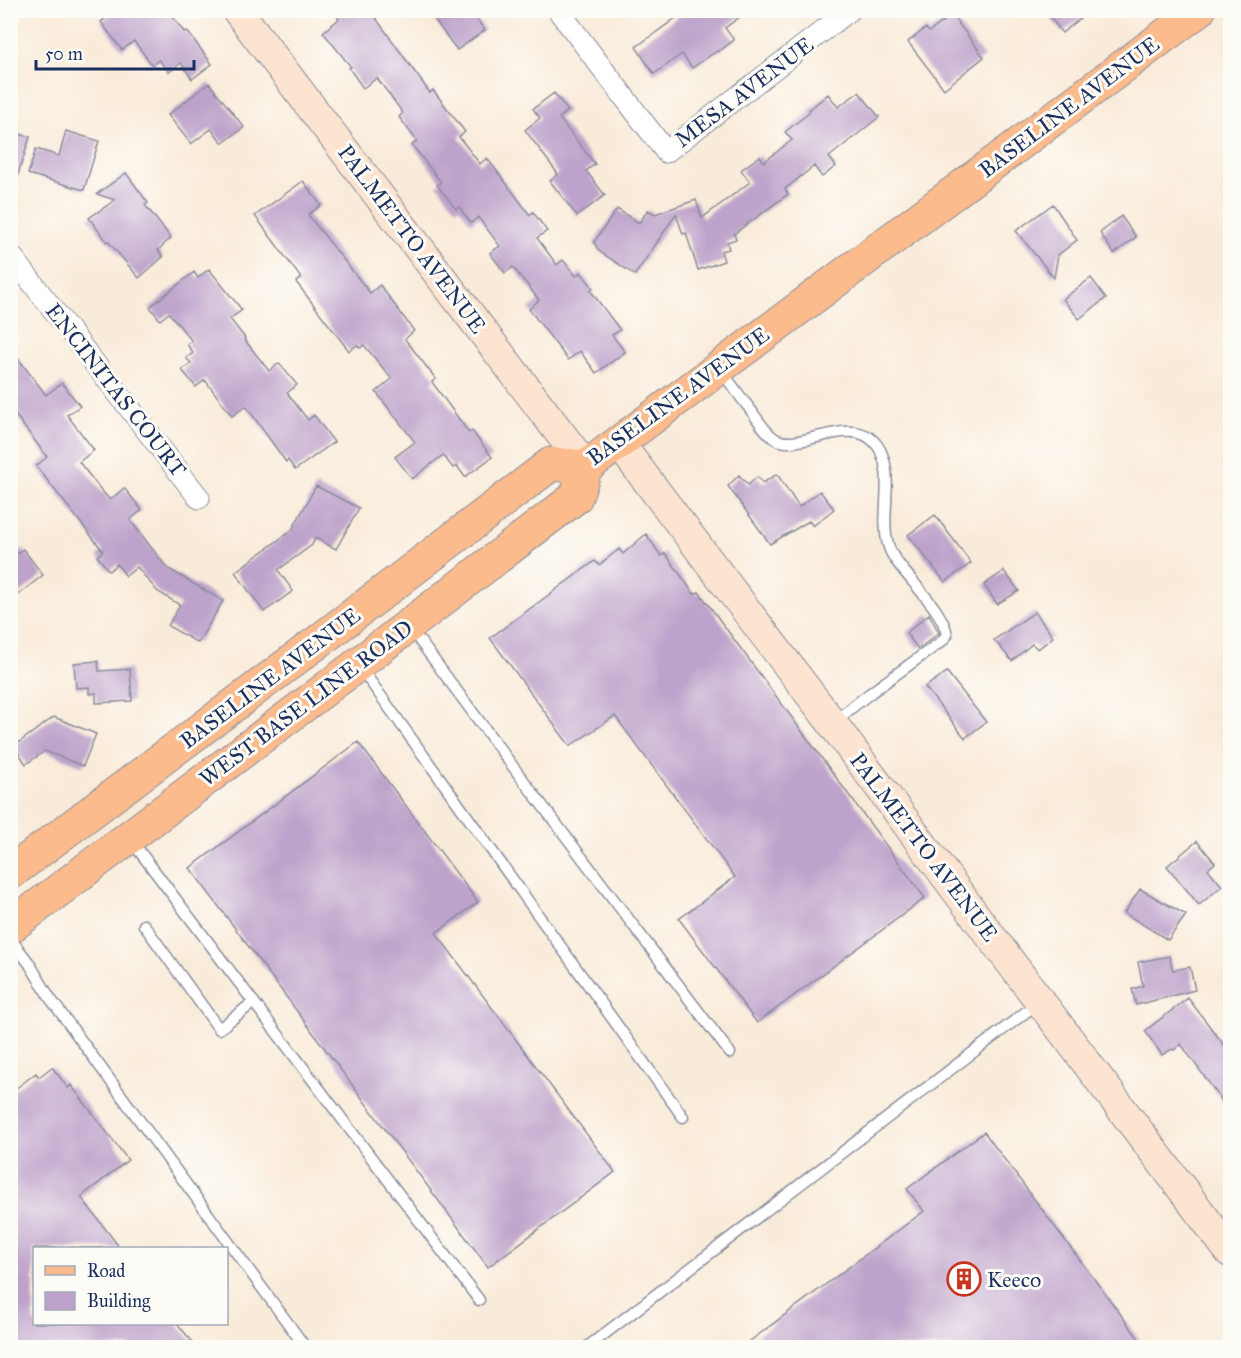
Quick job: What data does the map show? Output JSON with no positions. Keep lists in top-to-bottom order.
{
  "streets": {
    "main road": ["BASELINE AVENUE", "WEST BASE LINE ROAD"],
    "street": ["MESA AVENUE", "PALMETTO AVENUE", "ENCINITAS COURT"]
  },
  "crossings": [
    ["BASELINE AVENUE", "PALMETTO AVENUE"],
    ["BASELINE AVENUE", "WEST BASE LINE ROAD"],
    ["PALMETTO AVENUE", "WEST BASE LINE ROAD"]
  ],
  "places": {
    "building": ["Keeco"]
  },
  "legend": ["Road", "Building"],
  "scale_bar": "50 m"
}
